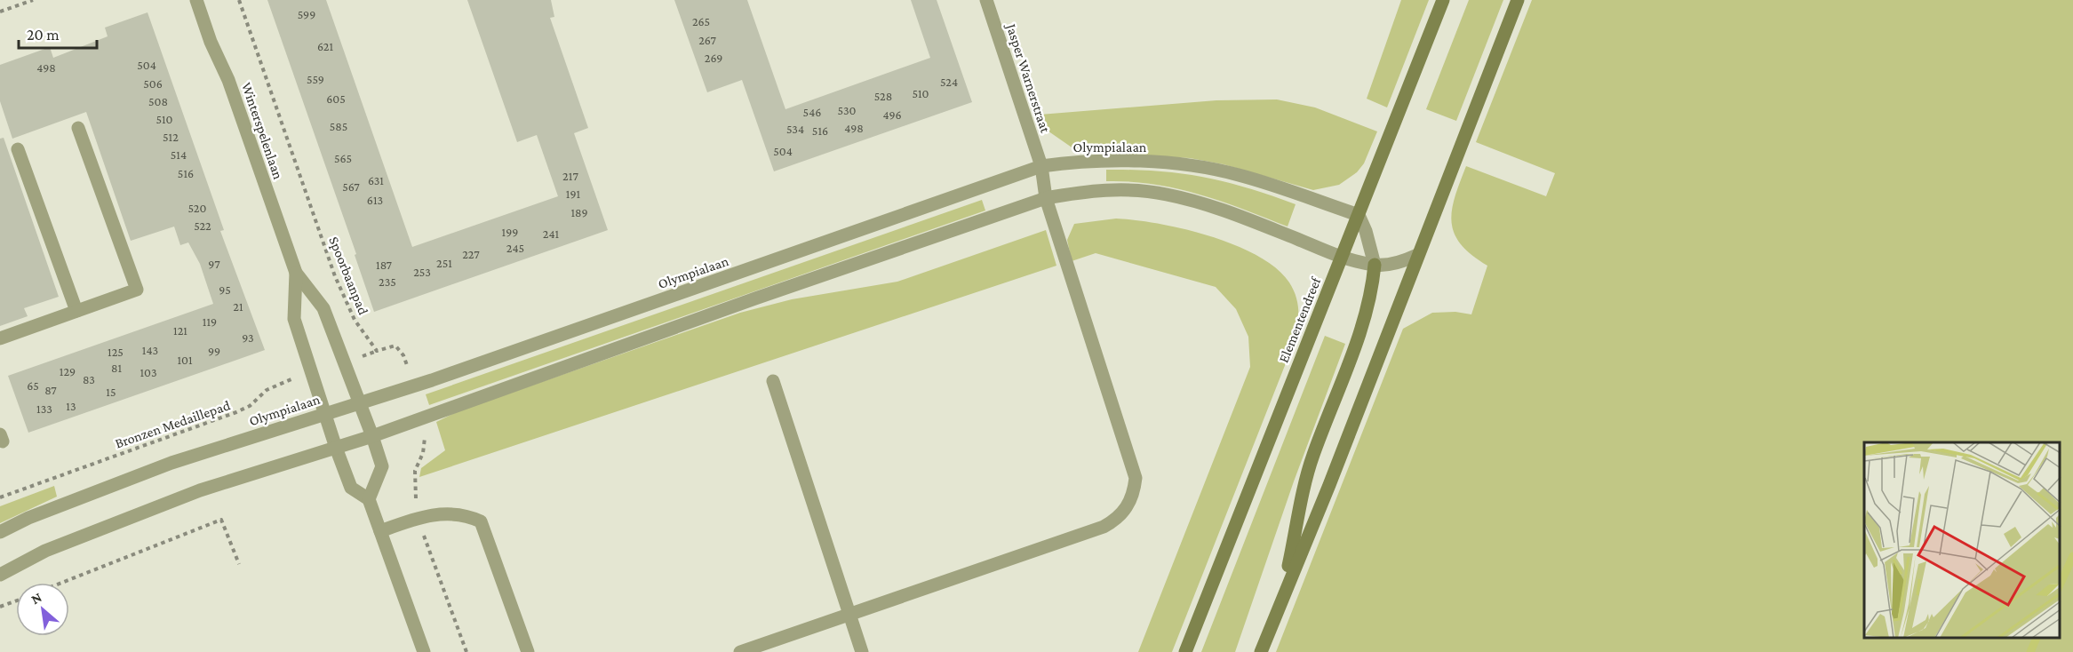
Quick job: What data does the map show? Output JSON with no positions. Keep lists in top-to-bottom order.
{
  "streets": {
    "main road": ["Elementendreef"],
    "street": ["Jasper Warnerstraat", "Winterspelenlaan", "Olympialaan"],
    "path": ["Spoorbaanpad", "Bronzen Medaillepad"]
  },
  "crossings": [
    ["Jasper Warnerstraat", "Olympialaan"],
    ["Winterspelenlaan", "Olympialaan"],
    ["Winterspelenlaan", "Bronzen Medaillepad"],
    ["Olympialaan", "Elementendreef"]
  ],
  "house_numbers": [
    "599",
    "265",
    "267",
    "621",
    "269",
    "504",
    "498",
    "559",
    "524",
    "506",
    "510",
    "528",
    "605",
    "508",
    "530",
    "546",
    "496",
    "510",
    "585",
    "498",
    "534",
    "516",
    "512",
    "504",
    "514",
    "565",
    "516",
    "217",
    "631",
    "567",
    "191",
    "613",
    "520",
    "189",
    "522",
    "199",
    "241",
    "245",
    "227",
    "251",
    "97",
    "187",
    "253",
    "235",
    "95",
    "21",
    "119",
    "121",
    "93",
    "143",
    "99",
    "125",
    "101",
    "81",
    "129",
    "103",
    "83",
    "65",
    "87",
    "15",
    "13",
    "133"
  ],
  "scale_bar": "20 m",
  "north": "top left"
}
